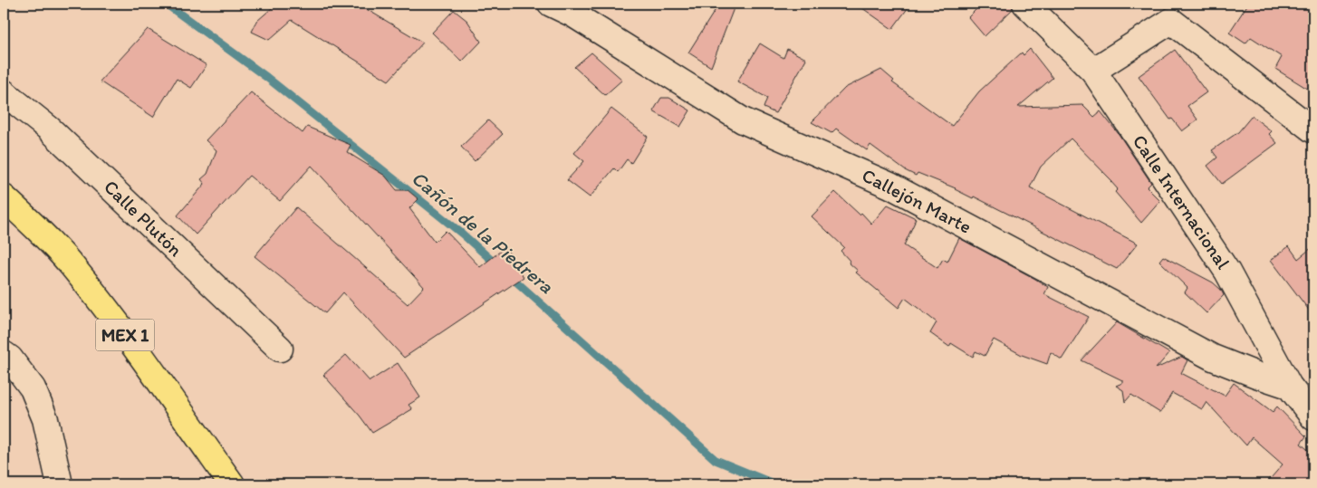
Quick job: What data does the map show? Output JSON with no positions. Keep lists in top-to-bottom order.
{
  "streets": {
    "main road": ["MEX 1"],
    "street": ["Callejón Marte", "Calle Internacional", "Calle Plutón"]
  },
  "crossings": [
    ["Callejón Marte", "Calle Internacional"]
  ],
  "water": ["Cañón de la Piedrera"]
}
